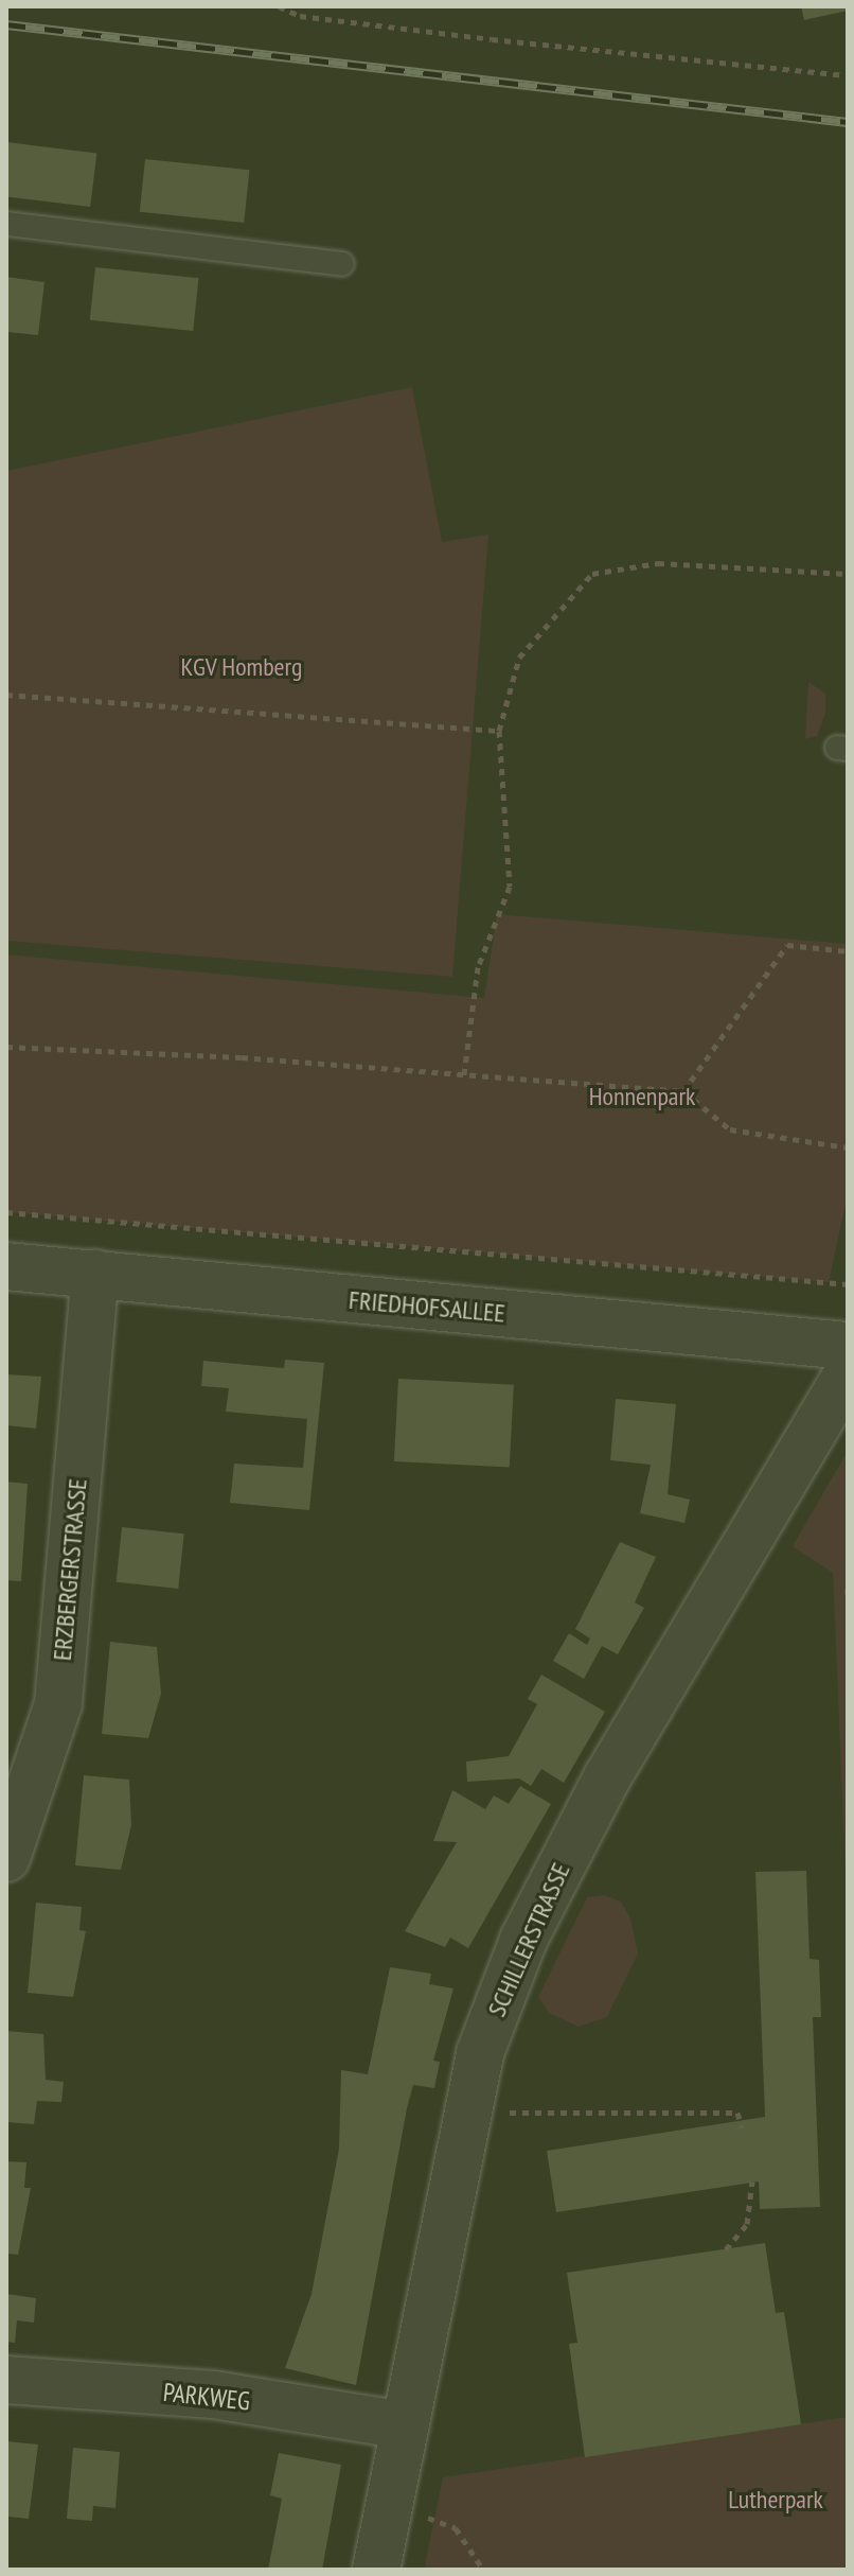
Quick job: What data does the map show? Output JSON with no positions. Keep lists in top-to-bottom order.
{
  "streets": {
    "street": [
      "FRIEDHOFSALLEE",
      "ERZBERGERSTRASSE",
      "SCHILLERSTRASSE",
      "PARKWEG"
    ]
  },
  "crossings": [
    ["FRIEDHOFSALLEE", "ERZBERGERSTRASSE"],
    ["SCHILLERSTRASSE", "PARKWEG"]
  ],
  "parks": ["KGV Homberg", "Honnenpark", "Lutherpark"]
}
